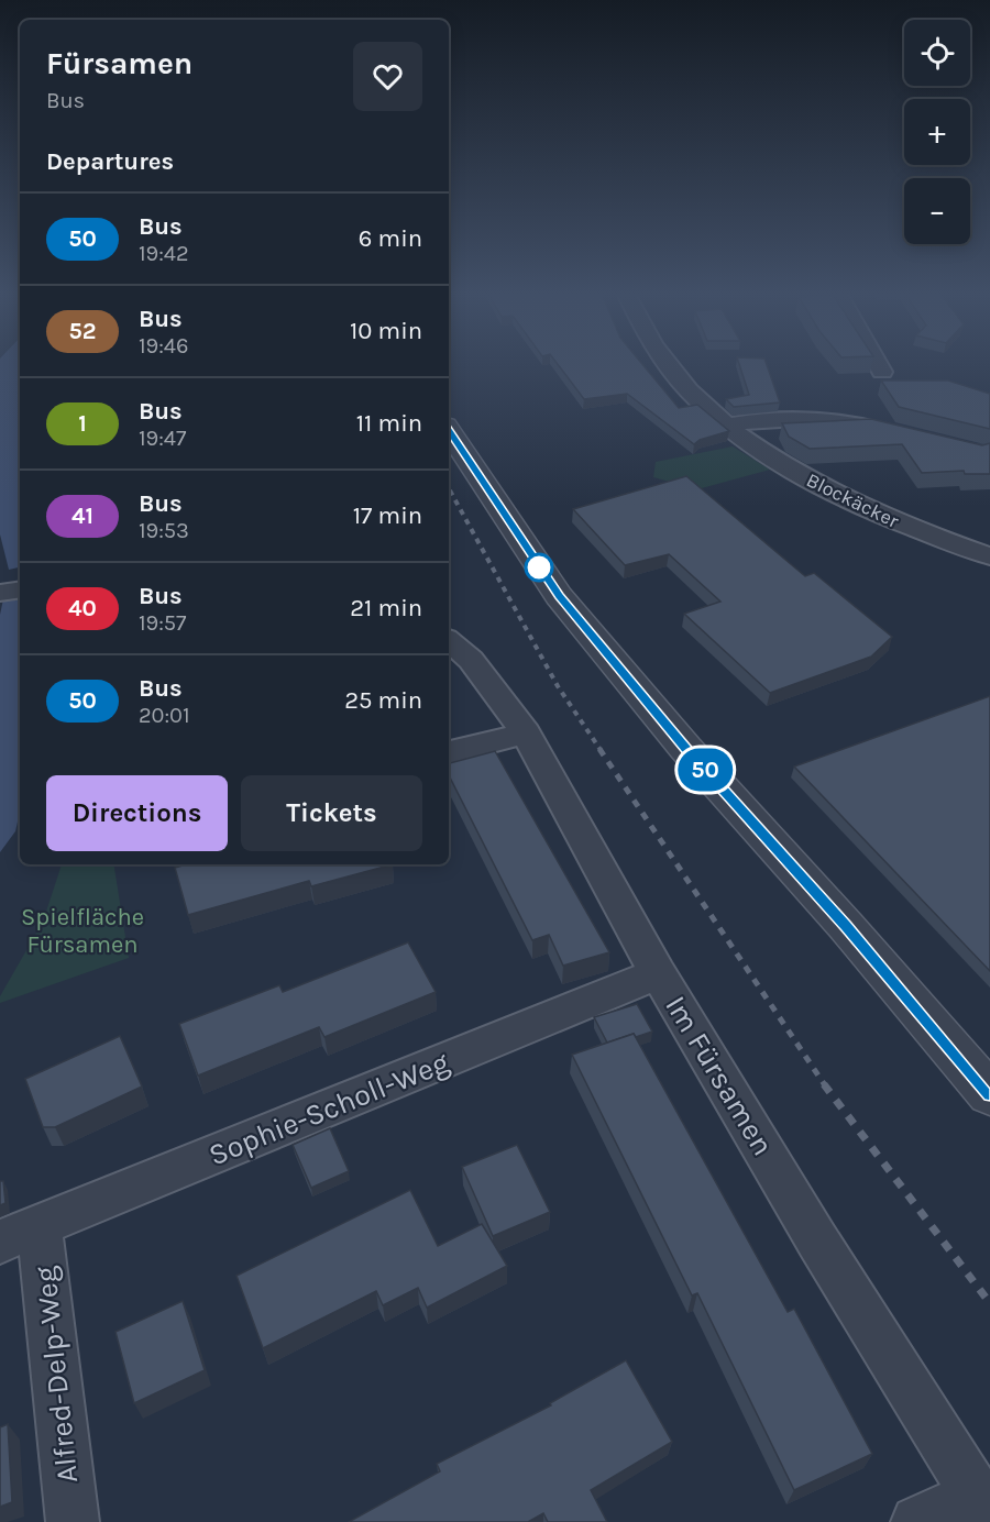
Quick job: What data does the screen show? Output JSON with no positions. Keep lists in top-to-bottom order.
{
  "streets": {
    "street": [
      "Blockäcker",
      "Im Fürsamen",
      "Sophie-Scholl-Weg",
      "Alfred-Delp-Weg"
    ]
  },
  "crossings": [
    ["Im Fürsamen", "Sophie-Scholl-Weg"],
    ["Sophie-Scholl-Weg", "Alfred-Delp-Weg"]
  ],
  "parks": ["Spielfläche Fürsamen"],
  "lines": ["bus line 50"],
  "page": {
    "on_map": "50",
    "map_buttons": ["+", "−"],
    "heading": [
      ["Fürsamen", "Bus"],
      "Departures"
    ],
    "list": [
      {
        "mark": "50",
        "name": "Bus",
        "note": "19:42",
        "value": "6 min"
      },
      {
        "mark": "52",
        "name": "Bus",
        "note": "19:46",
        "value": "10 min"
      },
      {
        "mark": "1",
        "name": "Bus",
        "note": "19:47",
        "value": "11 min"
      },
      {
        "mark": "41",
        "name": "Bus",
        "note": "19:53",
        "value": "17 min"
      },
      {
        "mark": "40",
        "name": "Bus",
        "note": "19:57",
        "value": "21 min"
      },
      {
        "mark": "50",
        "name": "Bus",
        "note": "20:01",
        "value": "25 min"
      }
    ],
    "buttons": ["Directions", "Tickets"]
  }
}
